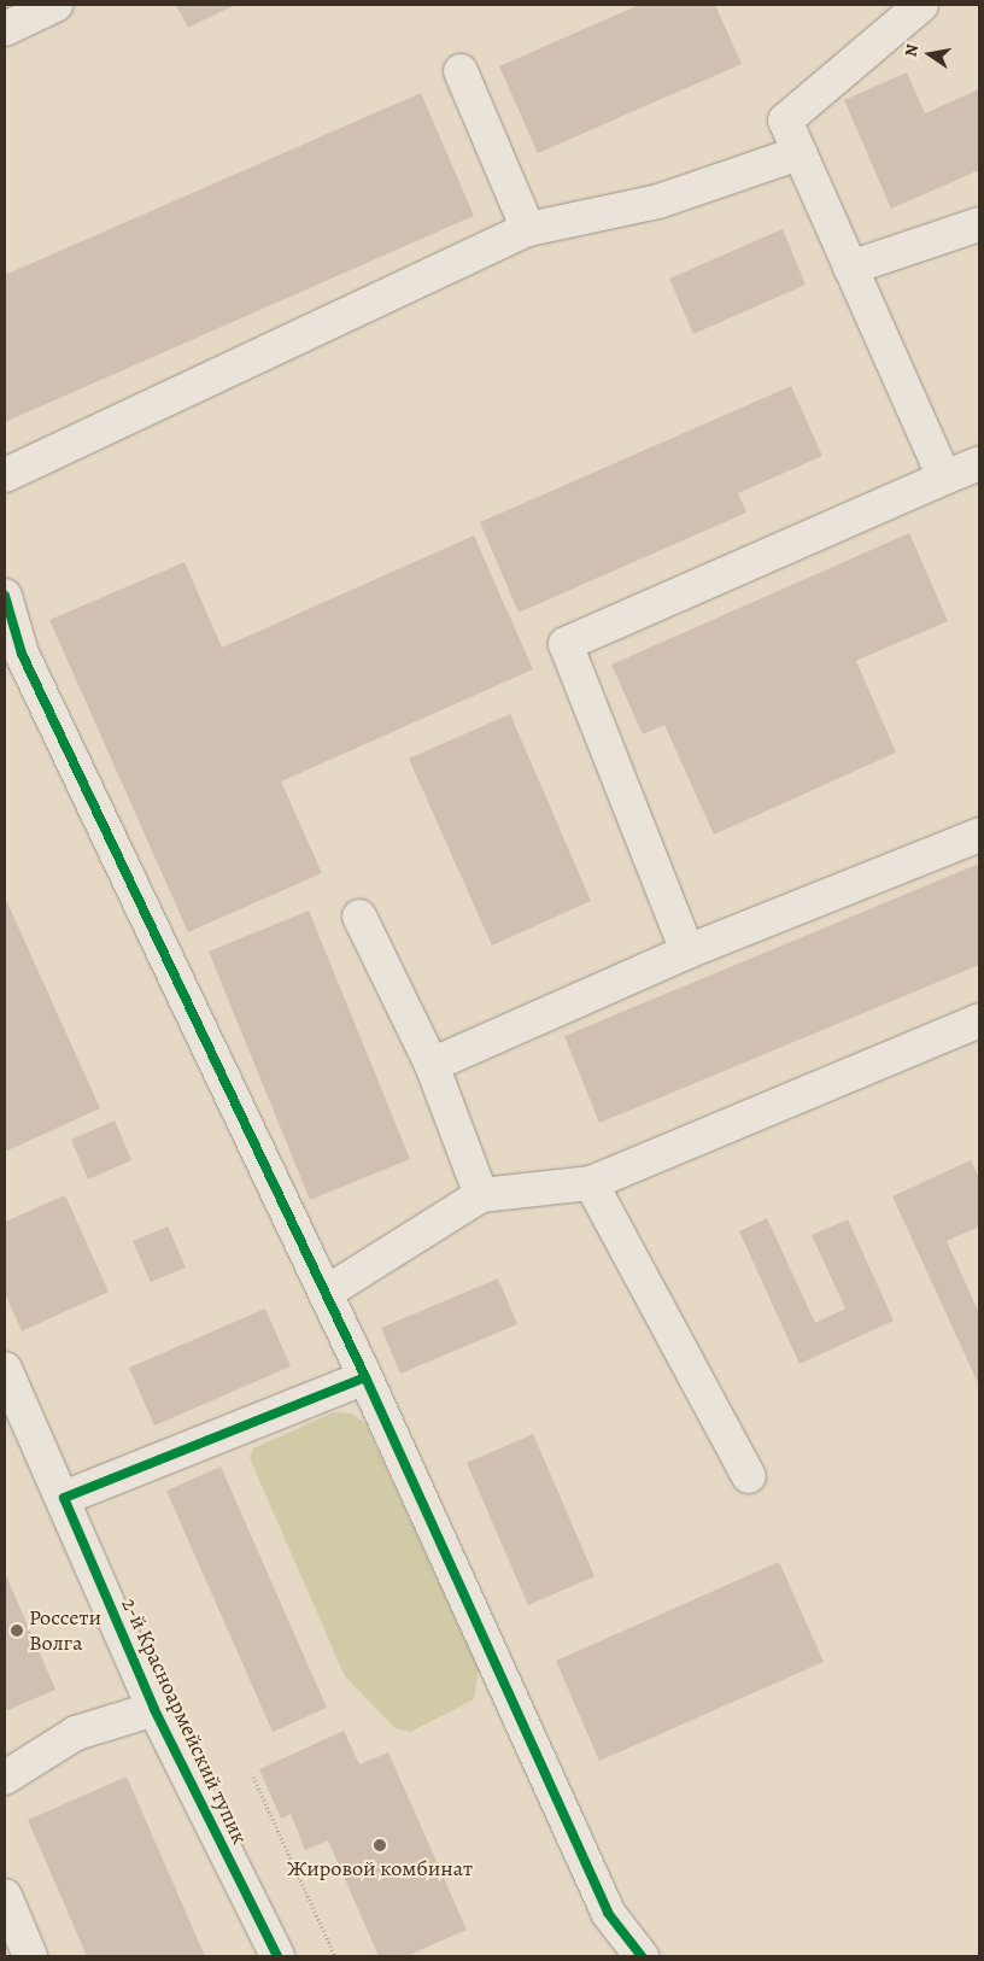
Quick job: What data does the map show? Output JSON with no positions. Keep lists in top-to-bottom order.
{
  "streets": {
    "street": ["2-й Красноармейский тупик"]
  },
  "places": ["Россети Волга", "Жировой комбинат"],
  "north": "left"
}
